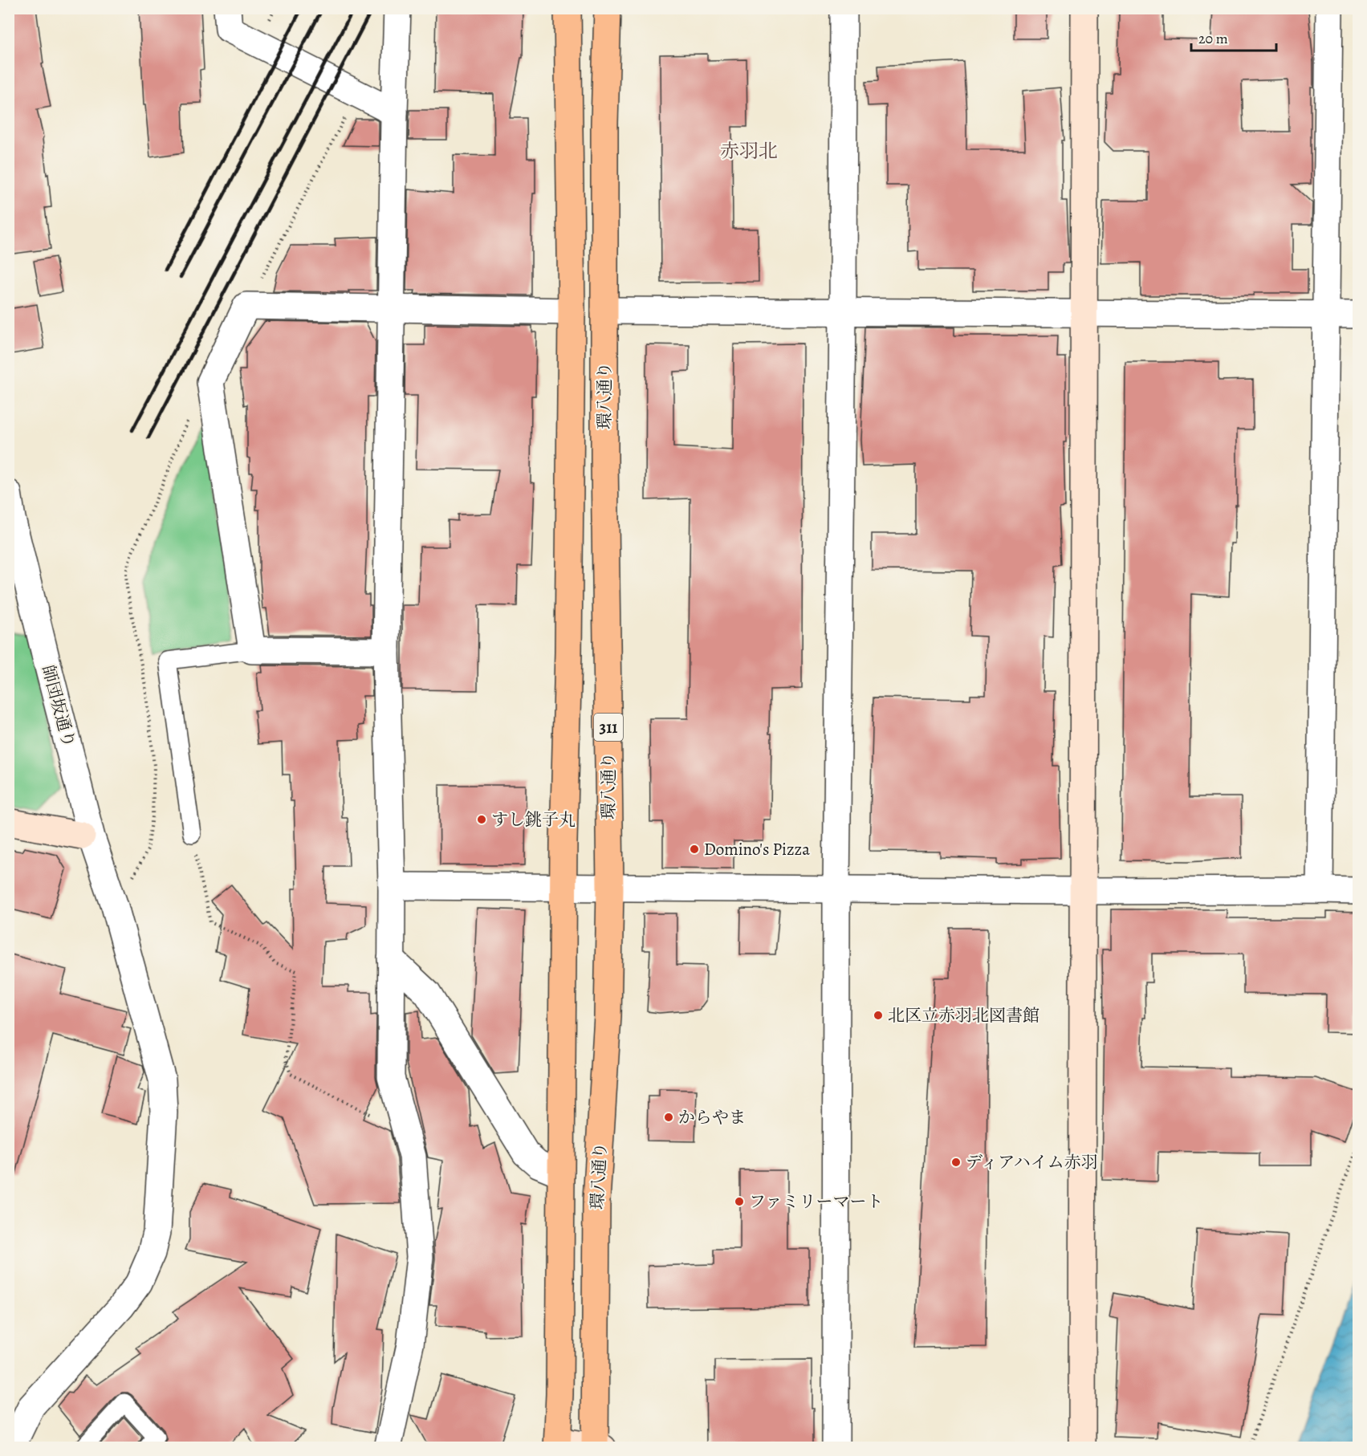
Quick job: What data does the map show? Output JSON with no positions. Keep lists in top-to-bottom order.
{
  "streets": {
    "main road": ["環八通り", "311"],
    "street": ["師団坂通り"]
  },
  "districts": ["赤羽北"],
  "places": [
    "すし銚子丸",
    "Domino's Pizza",
    "北区立赤羽北図書館",
    "からやま",
    "ディアハイム赤羽",
    "ファミリーマート"
  ],
  "scale_bar": "20 m"
}
